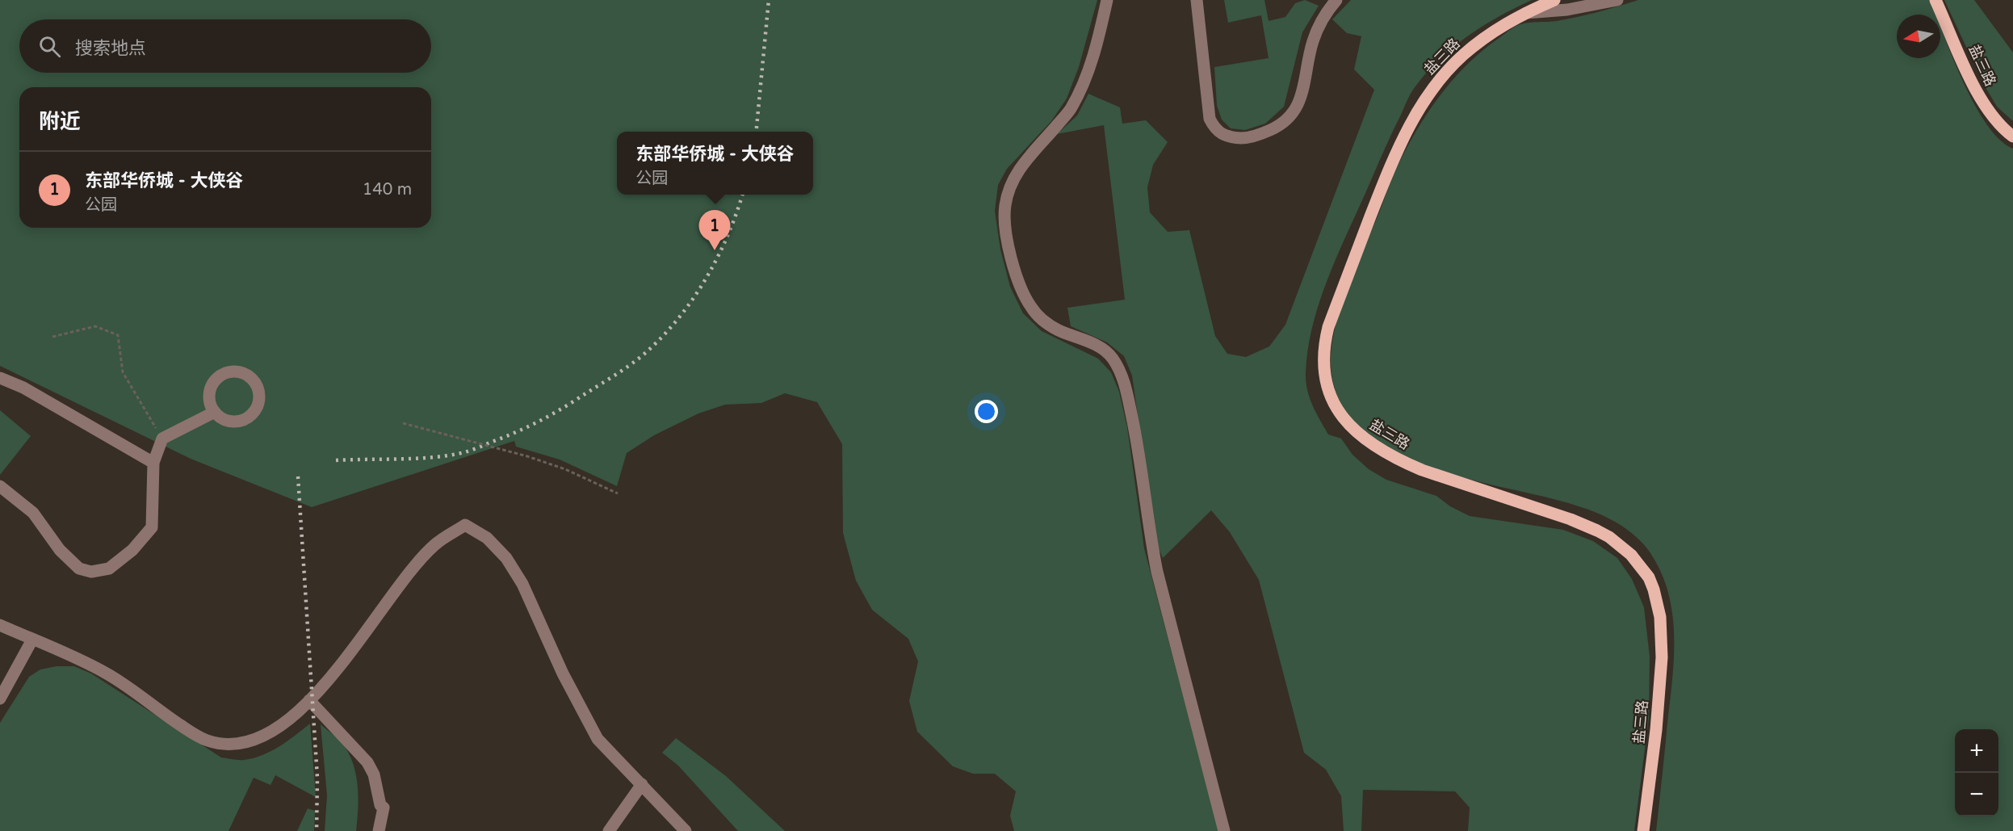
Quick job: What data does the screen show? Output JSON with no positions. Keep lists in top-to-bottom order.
{
  "streets": {
    "main road": ["盐三路"]
  },
  "north": "left",
  "page": {
    "search": "搜索地点",
    "heading": "附近",
    "popup": ["东部华侨城 - 大侠谷", "公园"],
    "list": [
      {
        "mark": "1",
        "name": "东部华侨城 - 大侠谷",
        "note": "公园",
        "value": "140 m"
      }
    ],
    "pins": "1",
    "map_buttons": ["+", "−"]
  }
}
